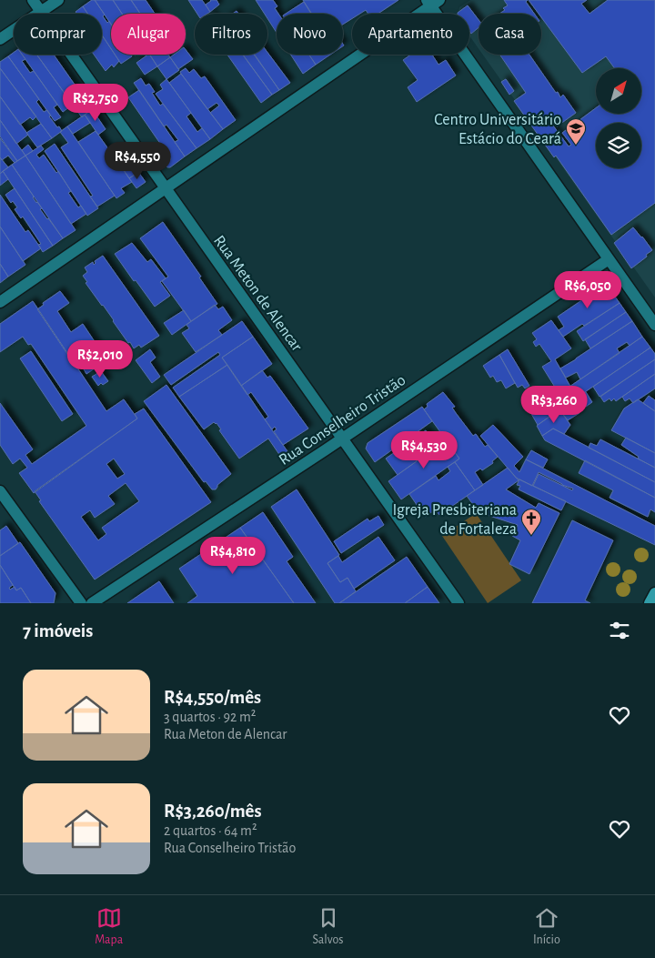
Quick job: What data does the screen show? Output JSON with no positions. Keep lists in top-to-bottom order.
{
  "streets": {
    "street": ["Rua Meton de Alencar", "Rua Conselheiro Tristão"]
  },
  "crossings": [
    ["Rua Meton de Alencar", "Rua Conselheiro Tristão"]
  ],
  "places": {
    "school or university": ["Centro Universitário Estácio do Ceará"],
    "church": ["Igreja Presbiteriana de Fortaleza"]
  },
  "north": "top right",
  "page": {
    "chip": [
      "Comprar",
      "Alugar",
      "Filtros",
      "Novo",
      "Apartamento",
      "Casa"
    ],
    "price": [
      "R$2,750",
      "R$4,550",
      "R$6,050",
      "R$2,010",
      "R$3,260",
      "R$4,530",
      "R$4,810"
    ],
    "heading": "7 imóveis",
    "list": [
      {
        "name": "R$4,550/mês",
        "note": "3 quartos · 92 m² · Rua Meton de Alencar"
      },
      {
        "name": "R$3,260/mês",
        "note": "2 quartos · 64 m² · Rua Conselheiro Tristão"
      }
    ],
    "tabs": ["Mapa", "Salvos", "Início"]
  }
}
